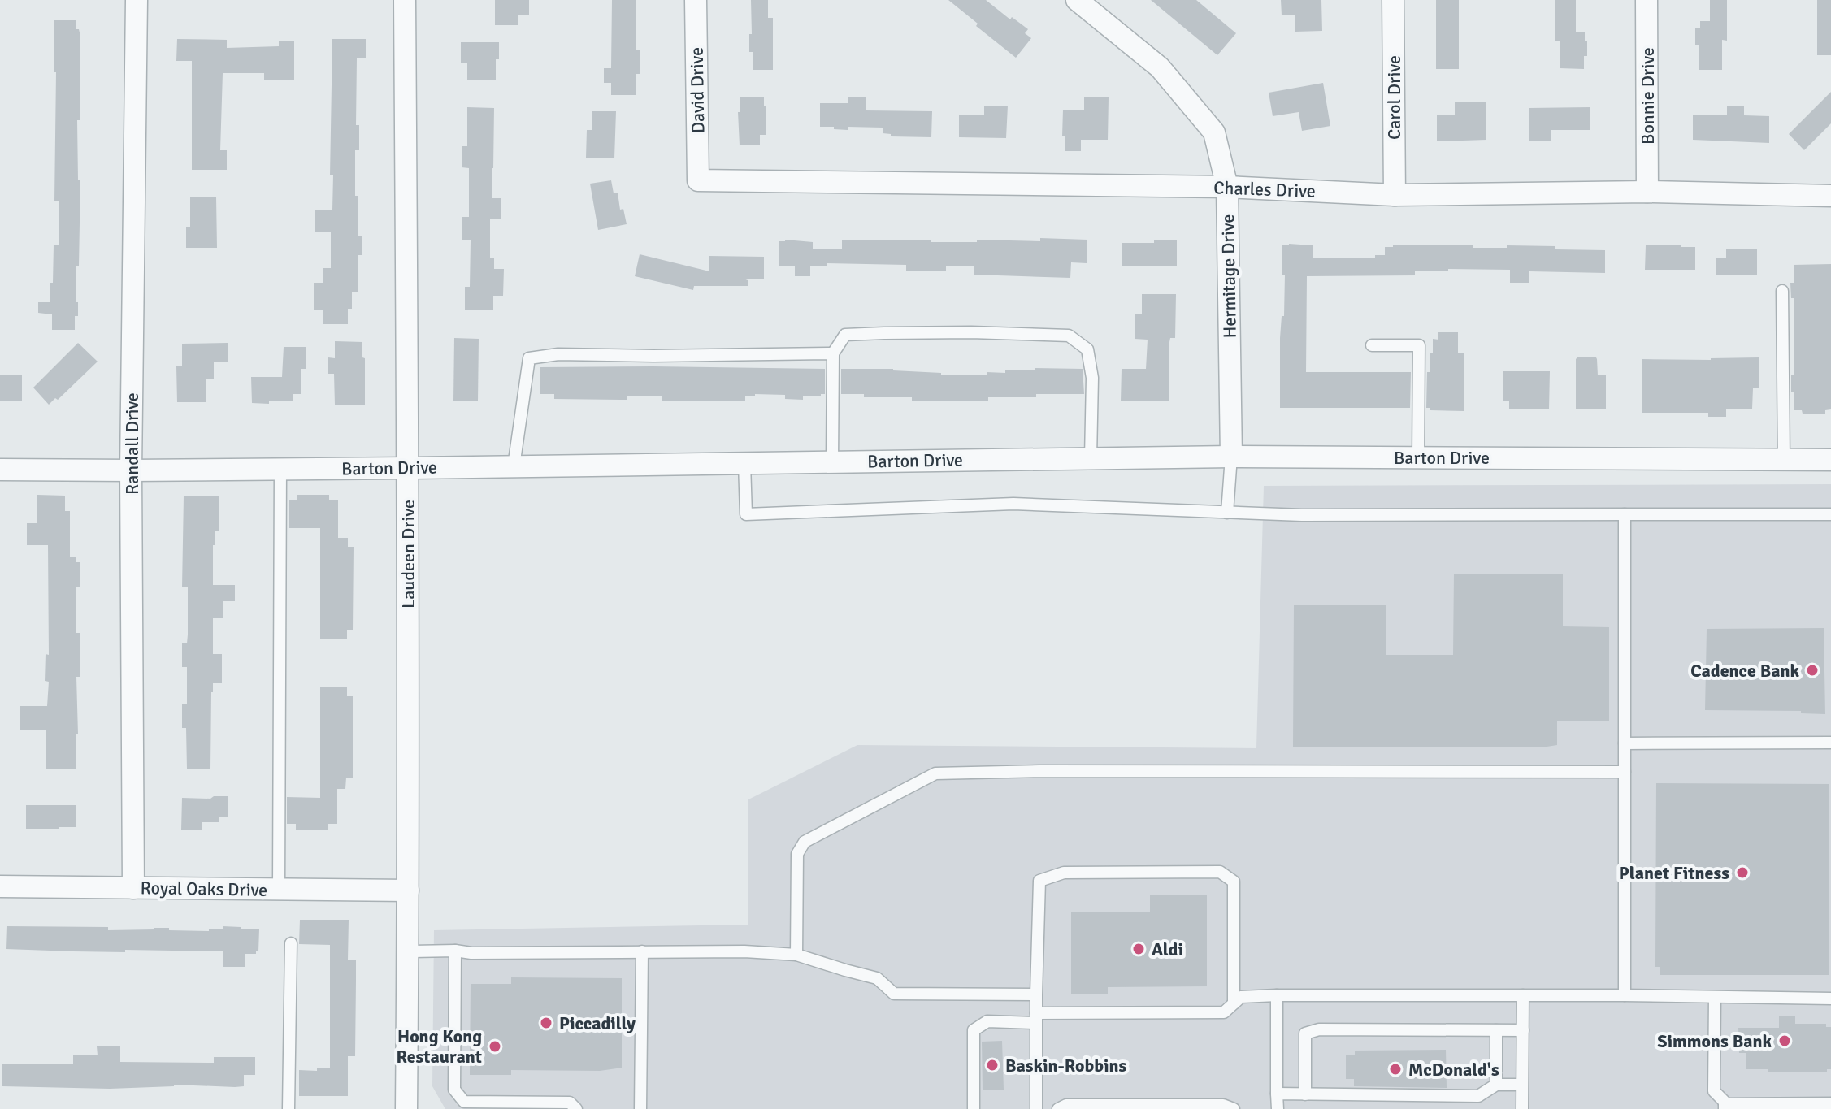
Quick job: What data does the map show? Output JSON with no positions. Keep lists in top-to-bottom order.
{
  "streets": {
    "street": [
      "David Drive",
      "Bonnie Drive",
      "Carol Drive",
      "Charles Drive",
      "Hermitage Drive",
      "Randall Drive",
      "Barton Drive",
      "Laudeen Drive",
      "Royal Oaks Drive"
    ]
  },
  "crossings": [
    ["David Drive", "Charles Drive"],
    ["Bonnie Drive", "Charles Drive"],
    ["Carol Drive", "Charles Drive"],
    ["Charles Drive", "Hermitage Drive"],
    ["Hermitage Drive", "Barton Drive"],
    ["Randall Drive", "Barton Drive"],
    ["Randall Drive", "Royal Oaks Drive"],
    ["Barton Drive", "Laudeen Drive"],
    ["Laudeen Drive", "Royal Oaks Drive"]
  ],
  "places": [
    "Cadence Bank",
    "Planet Fitness",
    "Aldi",
    "Piccadilly",
    "Simmons Bank",
    "Hong Kong Restaurant",
    "Baskin-Robbins",
    "McDonald's"
  ]
}
